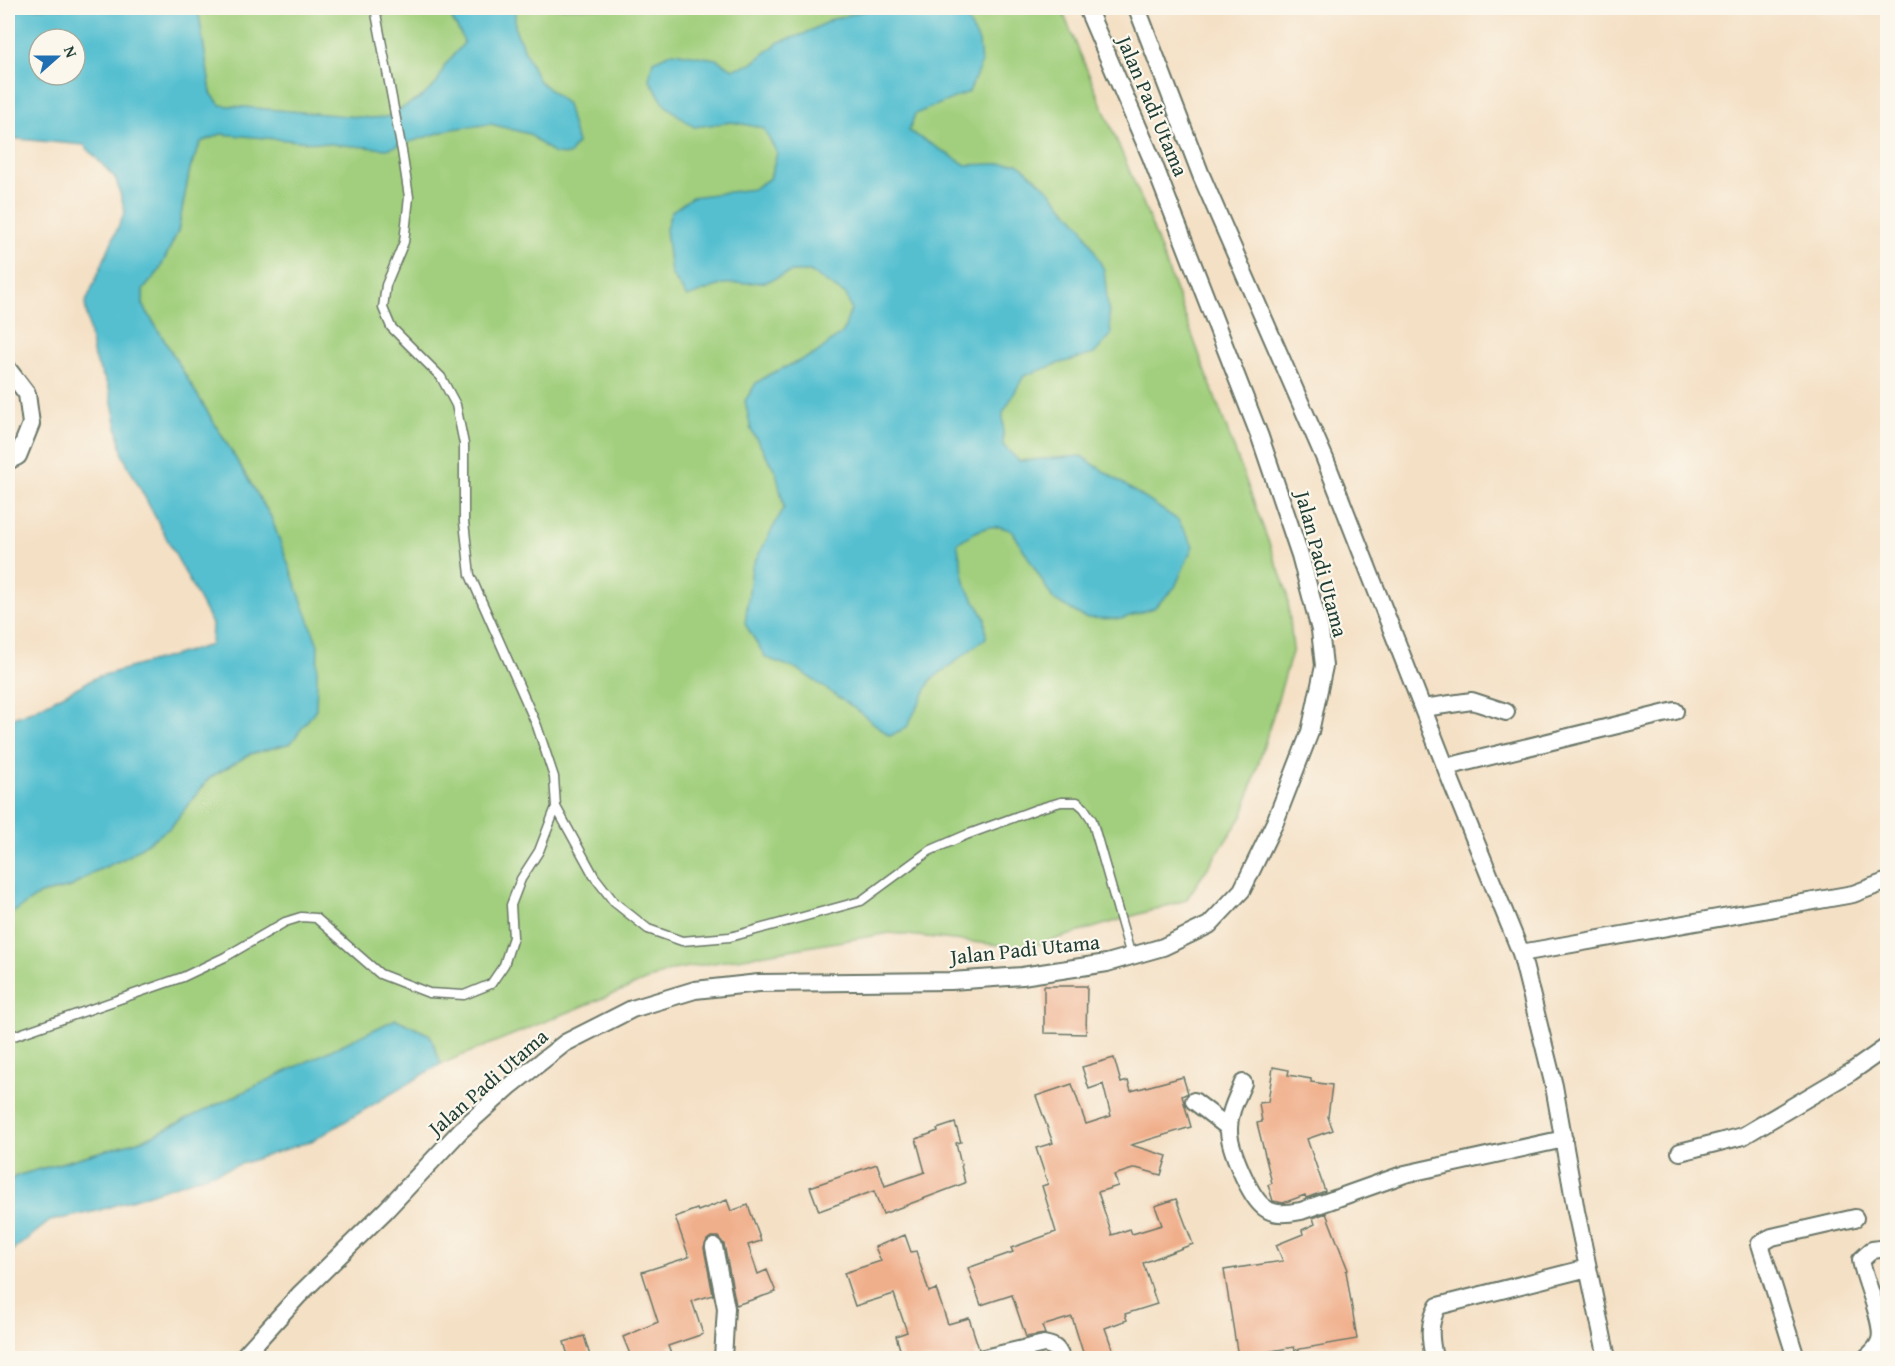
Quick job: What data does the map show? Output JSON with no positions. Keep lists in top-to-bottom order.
{
  "streets": {
    "street": ["Jalan Padi Utama"]
  },
  "north": "right"
}
